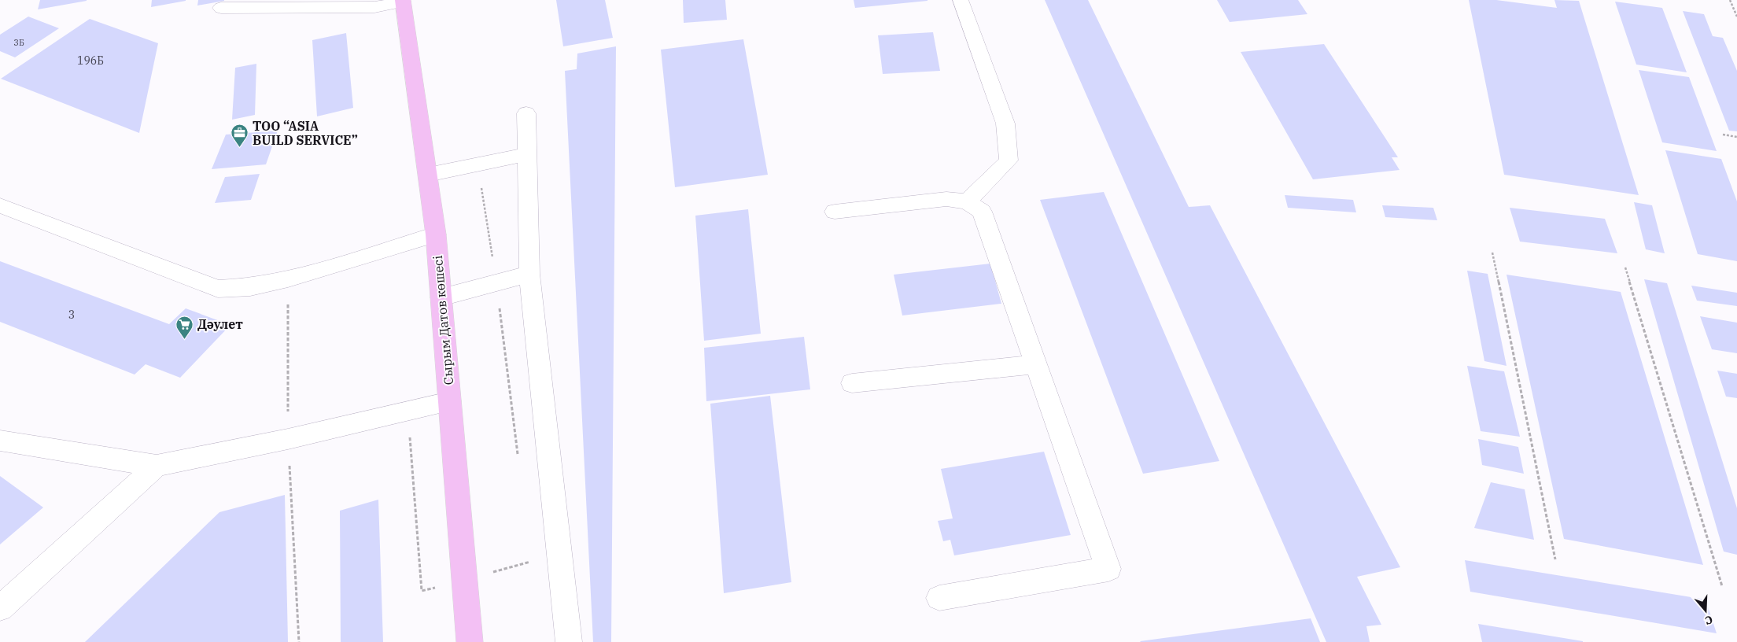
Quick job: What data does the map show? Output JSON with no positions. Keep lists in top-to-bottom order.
{
  "streets": {
    "main road": ["Сырым Датов көшесі"]
  },
  "places": {
    "office": ["TOO “ASIA BUILD SERVICE”"],
    "supermarket": ["Дәулет"]
  },
  "house_numbers": ["3Б", "196Б", "3"],
  "north": "bottom"
}
